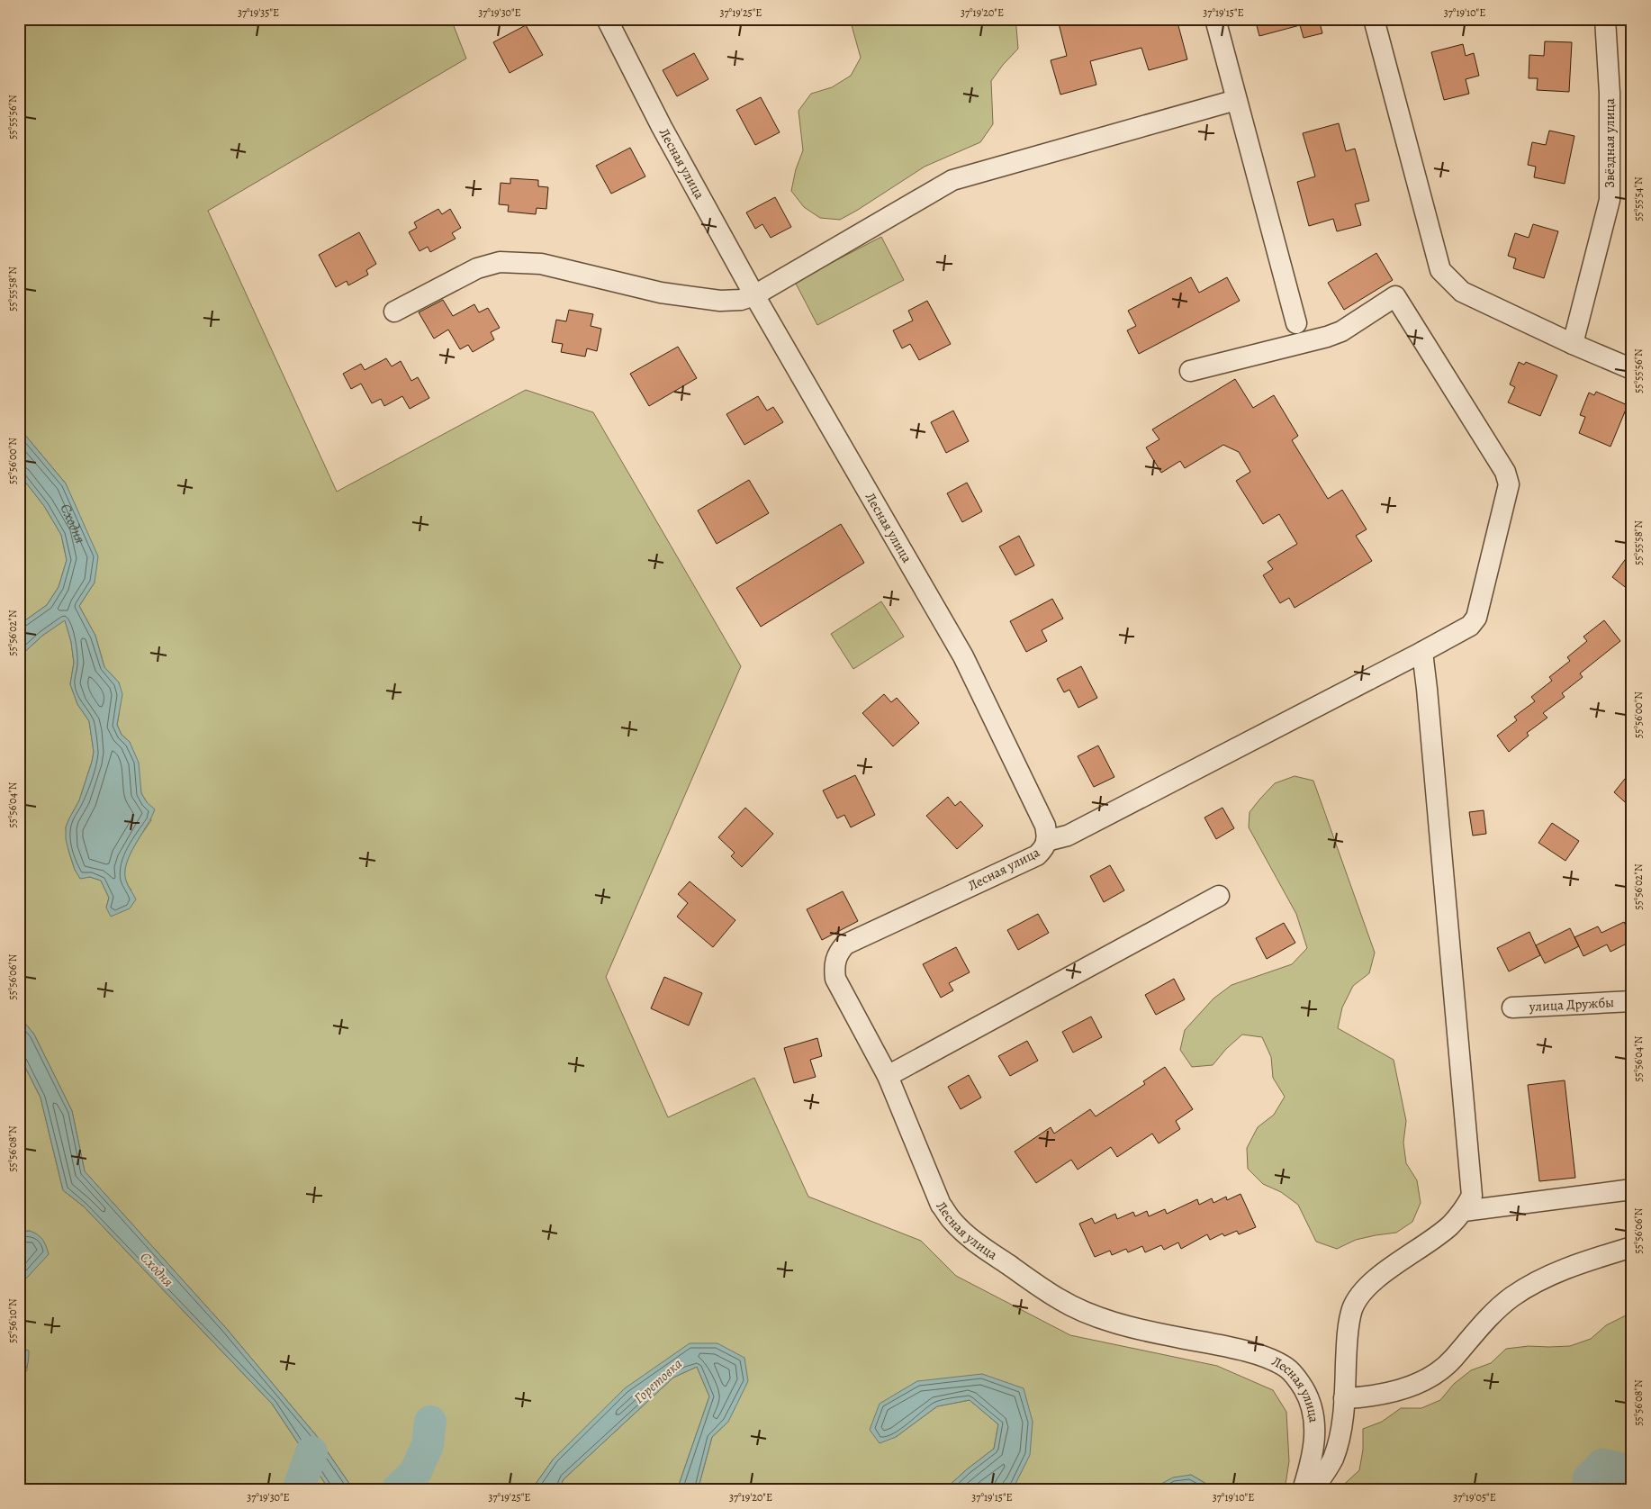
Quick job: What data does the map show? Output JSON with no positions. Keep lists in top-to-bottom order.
{
  "streets": {
    "street": ["Звёздная улица", "Лесная улица", "улица Дружбы"]
  },
  "water": ["Сходня", "Горетовка"],
  "coordinates": [
    "37°19'35\"E",
    "37°19'30\"E",
    "37°19'25\"E",
    "37°19'20\"E",
    "37°19'15\"E",
    "37°19'10\"E",
    "55°55'56\"N",
    "55°55'54\"N",
    "55°55'58\"N",
    "55°56'00\"N",
    "55°56'02\"N",
    "55°56'04\"N",
    "55°56'06\"N",
    "55°56'08\"N",
    "55°56'10\"N",
    "37°19'05\"E"
  ]
}
